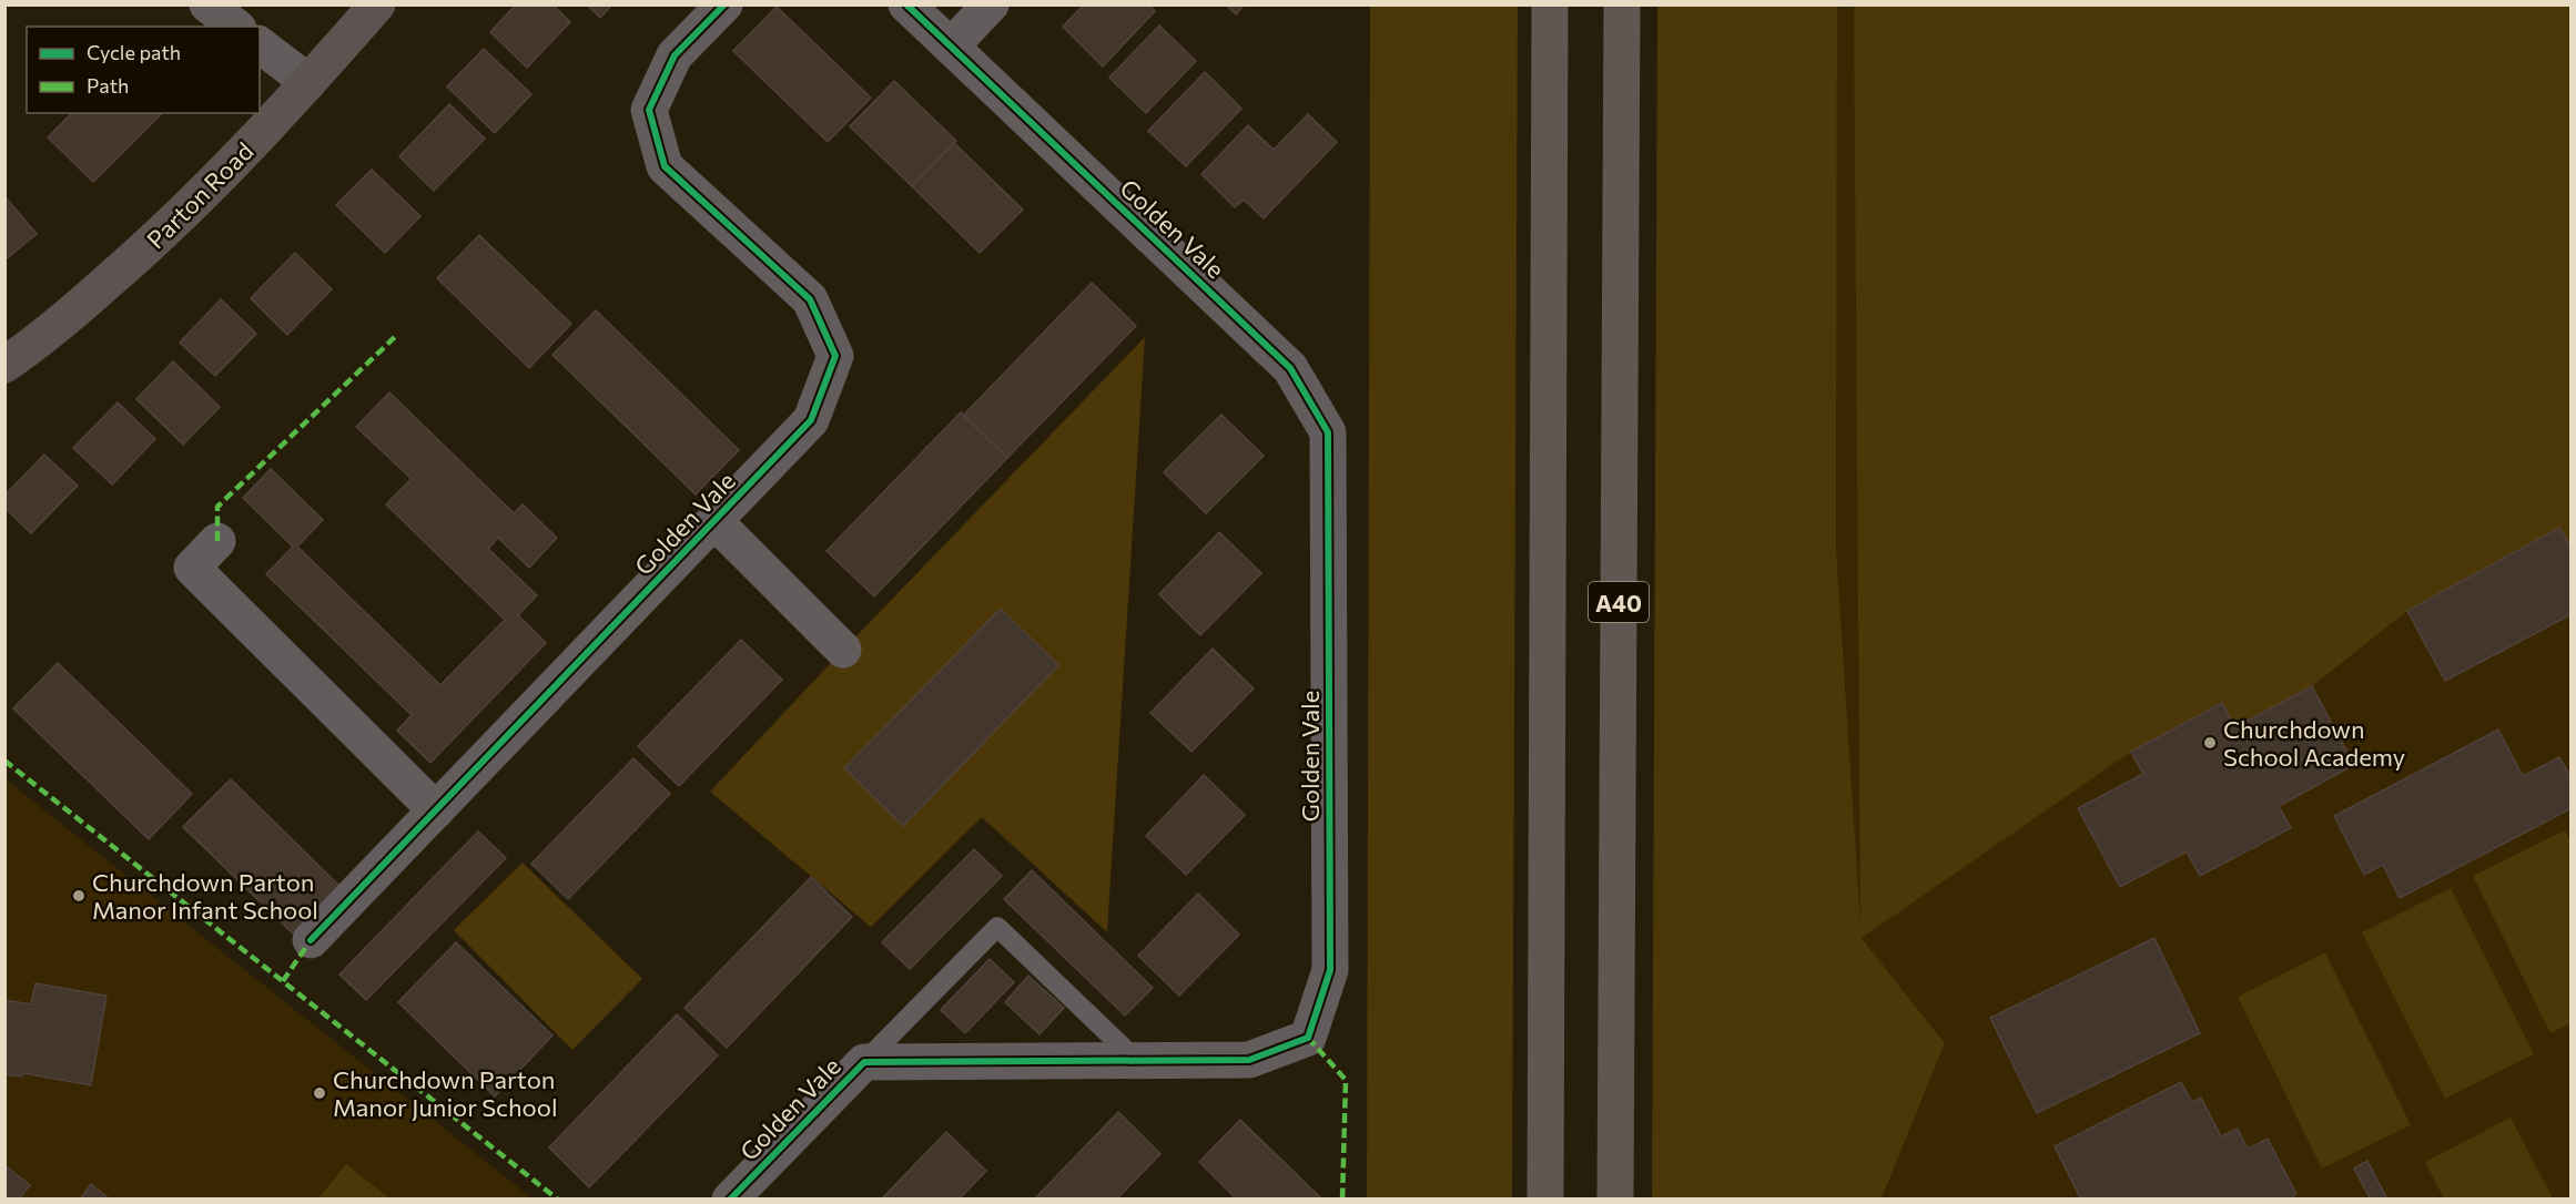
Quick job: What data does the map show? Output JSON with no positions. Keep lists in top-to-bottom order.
{
  "streets": {
    "highway": ["A40"],
    "street": ["Parton Road", "Golden Vale"]
  },
  "places": ["Churchdown School Academy", "Churchdown Parton Manor Infant School", "Churchdown Parton Manor Junior School"],
  "legend": ["Cycle path", "Path"]
}
